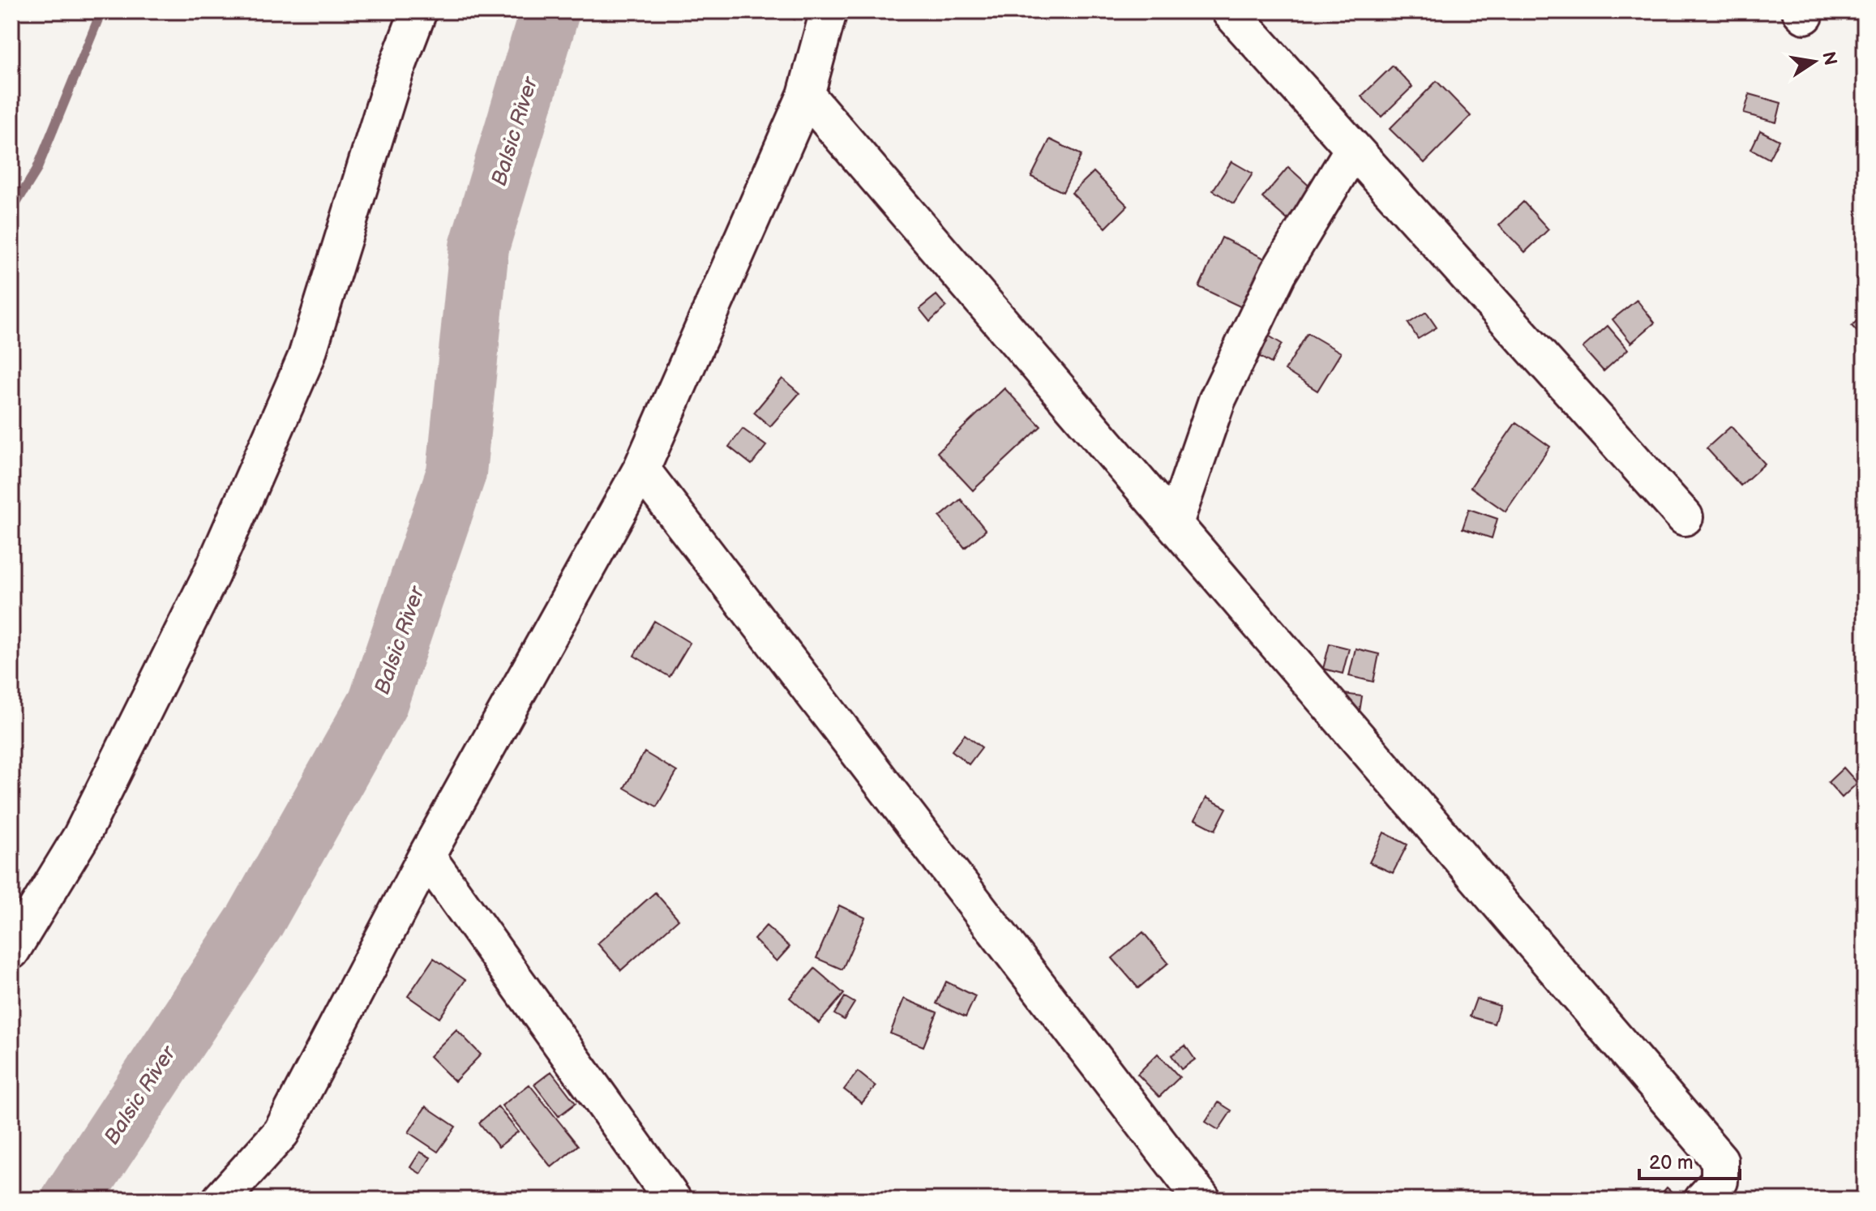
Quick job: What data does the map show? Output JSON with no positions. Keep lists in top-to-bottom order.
{
  "water": ["Balsic River"],
  "scale_bar": "20 m",
  "north": "right"
}
